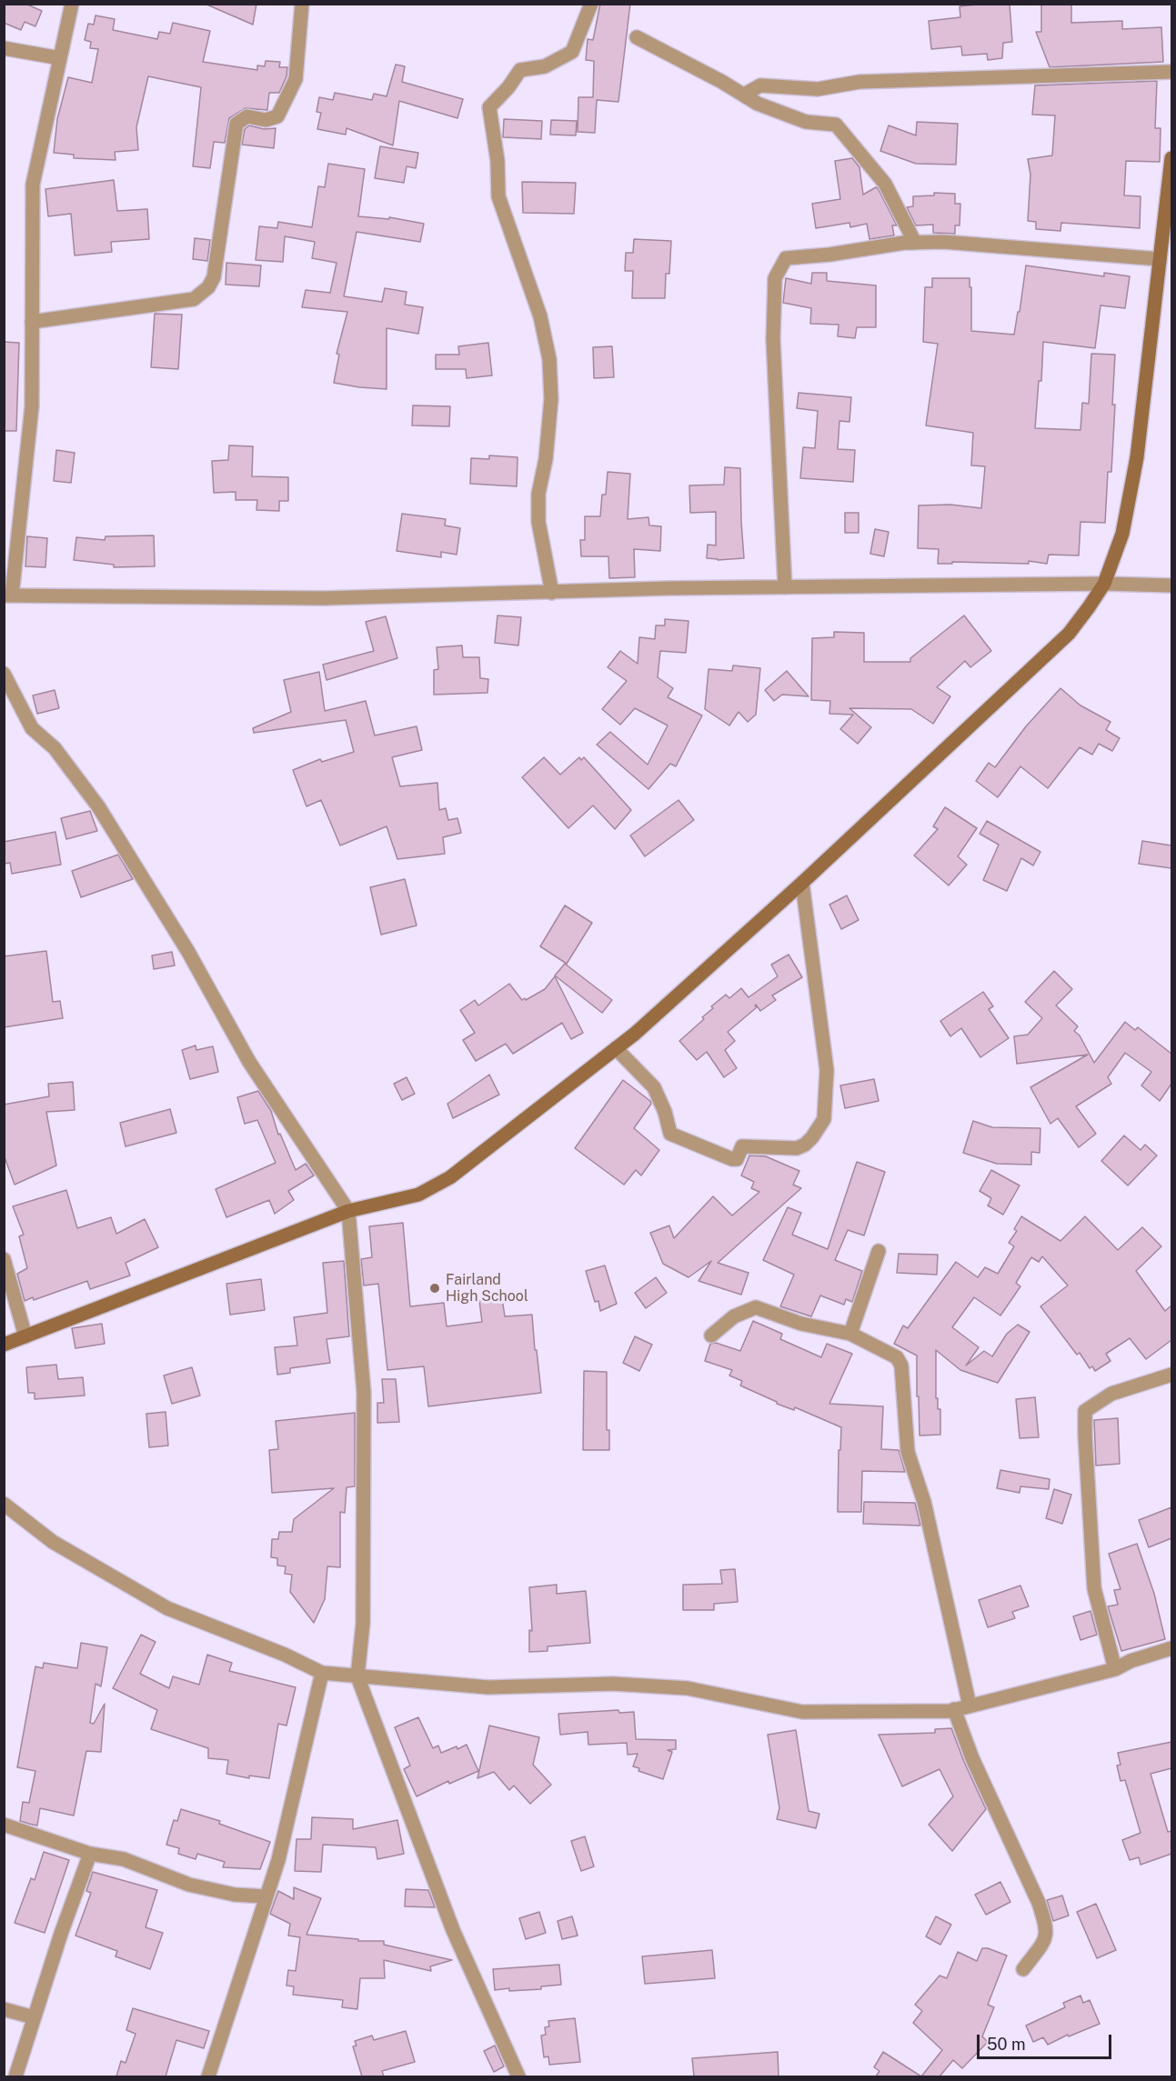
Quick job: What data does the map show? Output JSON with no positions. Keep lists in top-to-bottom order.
{
  "places": ["Fairland High School"],
  "scale_bar": "50 m"
}
